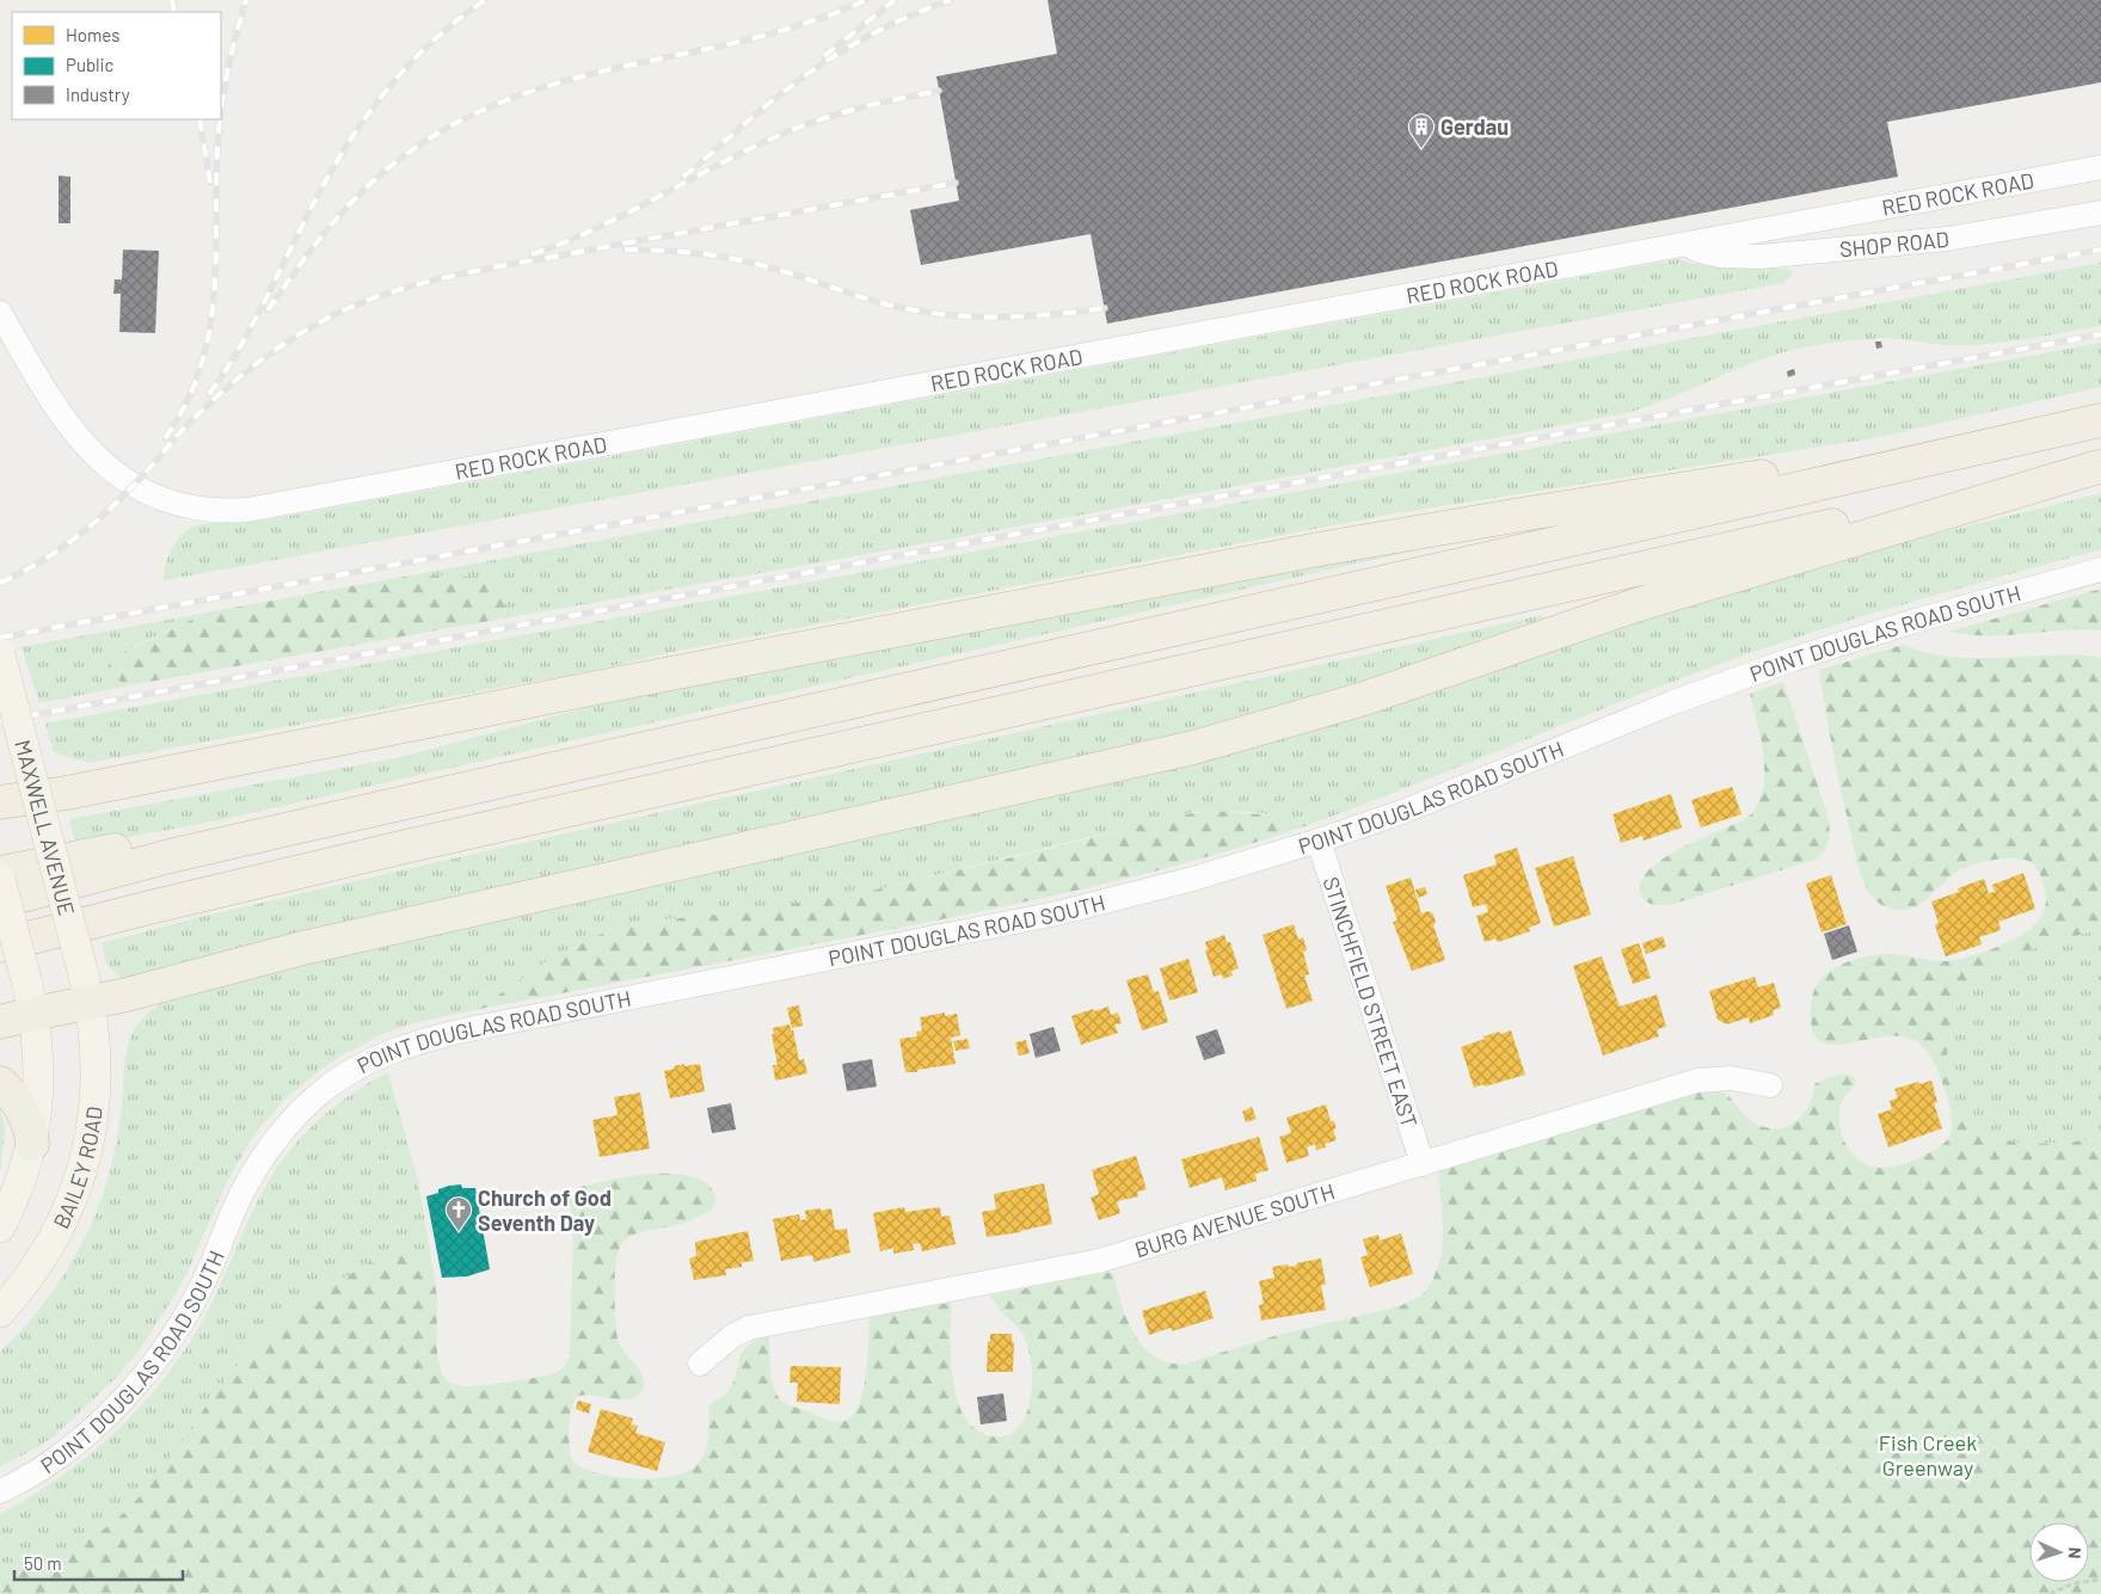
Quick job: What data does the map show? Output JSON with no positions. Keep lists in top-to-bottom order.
{
  "streets": {
    "main road": ["MAXWELL AVENUE", "BAILEY ROAD"],
    "street": [
      "RED ROCK ROAD",
      "SHOP ROAD",
      "POINT DOUGLAS ROAD SOUTH",
      "STINCHFIELD STREET EAST",
      "BURG AVENUE SOUTH"
    ]
  },
  "crossings": [
    ["RED ROCK ROAD", "SHOP ROAD"],
    ["POINT DOUGLAS ROAD SOUTH", "STINCHFIELD STREET EAST"],
    ["MAXWELL AVENUE", "BAILEY ROAD"],
    ["STINCHFIELD STREET EAST", "BURG AVENUE SOUTH"]
  ],
  "parks": ["Fish Creek Greenway"],
  "places": {
    "building": ["Gerdau"],
    "church": ["Church of God Seventh Day"]
  },
  "legend": ["Homes", "Public", "Industry"],
  "scale_bar": "50 m",
  "north": "right"
}
